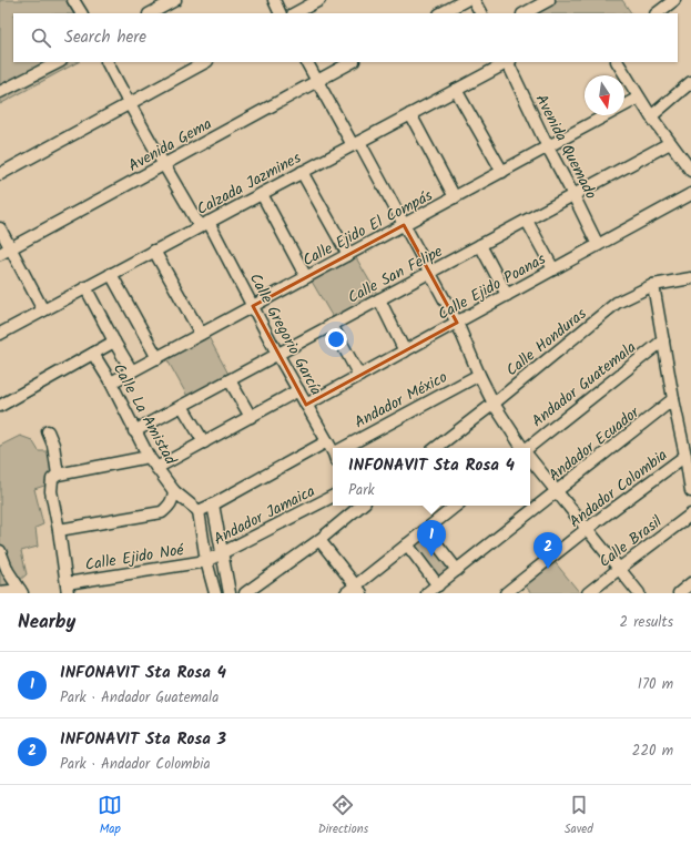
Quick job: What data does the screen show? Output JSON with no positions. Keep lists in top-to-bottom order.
{
  "streets": {
    "street": [
      "Avenida Gema",
      "Avenida Quemado",
      "Calzada Jazmines",
      "Calle Ejido El Compás",
      "Calle San Felipe",
      "Calle Ejido Poanas",
      "Calle Gregorio García",
      "Calle Honduras",
      "Andador Guatemala",
      "Andador México",
      "Calle La Amistad",
      "Andador Ecuador",
      "Andador Colombia",
      "Andador Jamaica",
      "Calle Brasil",
      "Calle Ejido Noé"
    ]
  },
  "crossings": [
    ["Avenida Gema", "Calle Gregorio García"],
    ["Avenida Quemado", "Calzada Jazmines"],
    ["Avenida Quemado", "Calle Ejido El Compás"],
    ["Avenida Quemado", "Calle San Felipe"],
    ["Avenida Quemado", "Calle Ejido Poanas"],
    ["Calzada Jazmines", "Calle Gregorio García"],
    ["Calle Ejido El Compás", "Calle Gregorio García"],
    ["Calle Ejido El Compás", "Calle La Amistad"],
    ["Calle San Felipe", "Calle Gregorio García"],
    ["Calle San Felipe", "Calle La Amistad"],
    ["Calle Ejido Poanas", "Calle Gregorio García"],
    ["Andador Jamaica", "Calle Ejido Noé"]
  ],
  "north": "bottom",
  "page": {
    "search": "Search here",
    "popup": ["INFONAVIT Sta Rosa 4", "Park"],
    "pins": ["1", "2"],
    "heading": ["Nearby", "2 results"],
    "list": [
      {
        "mark": "1",
        "name": "INFONAVIT Sta Rosa 4",
        "note": "Park · Andador Guatemala",
        "value": "170 m"
      },
      {
        "mark": "2",
        "name": "INFONAVIT Sta Rosa 3",
        "note": "Park · Andador Colombia",
        "value": "220 m"
      }
    ],
    "nav": ["Map", "Directions", "Saved"]
  }
}
